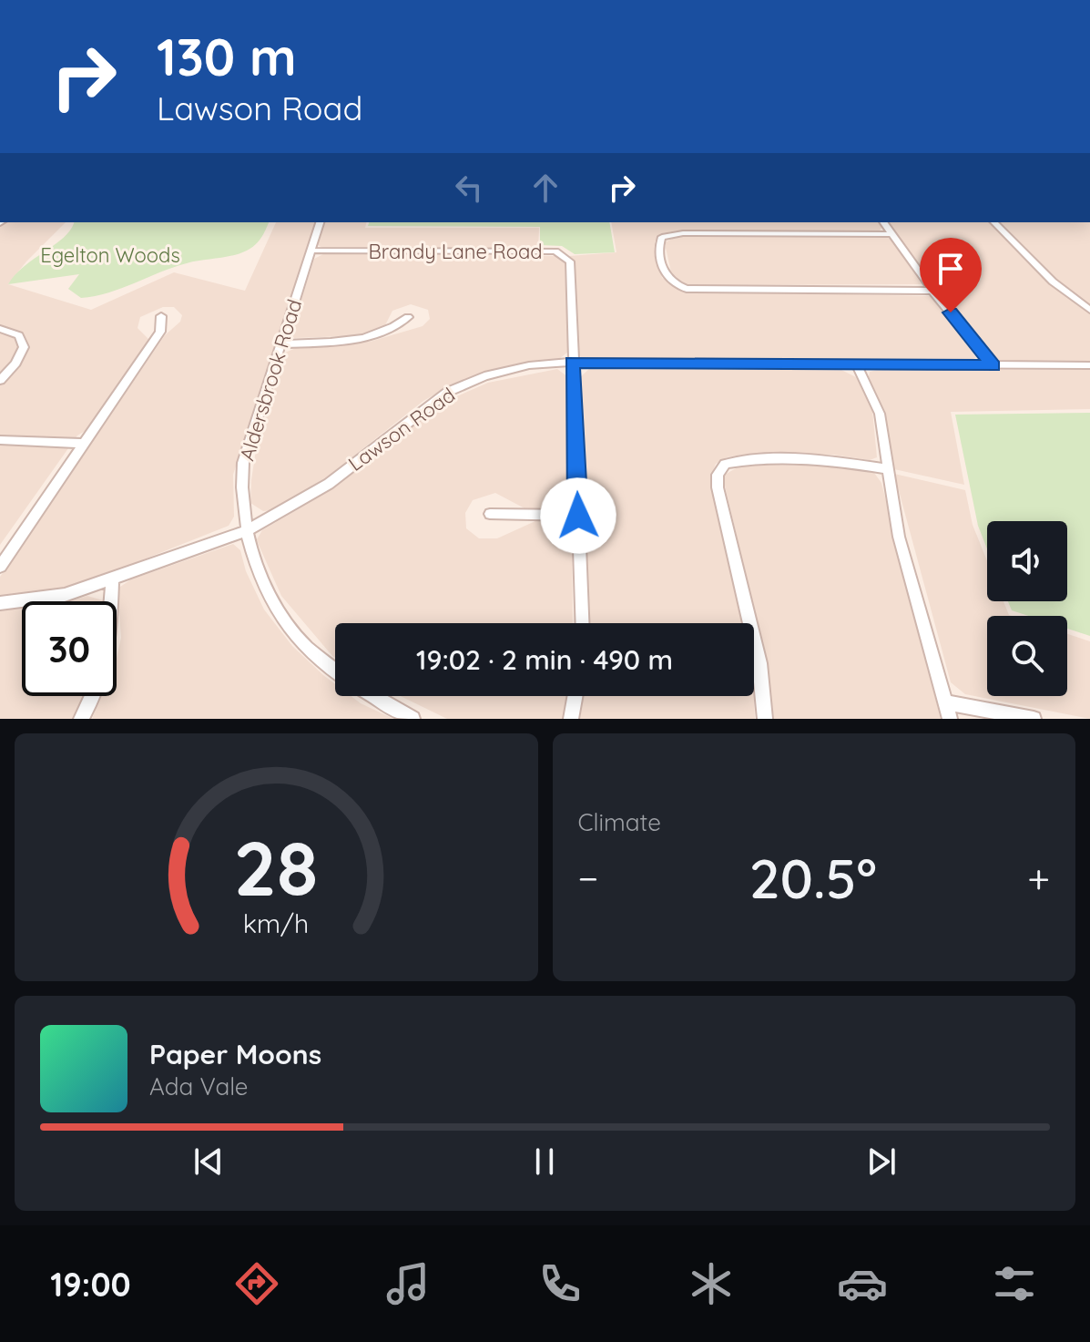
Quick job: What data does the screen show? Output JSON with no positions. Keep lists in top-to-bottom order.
{
  "streets": {
    "street": ["Brandy Lane Road", "Aldersbrook Road", "Lawson Road"]
  },
  "crossings": [
    ["Brandy Lane Road", "Aldersbrook Road"],
    ["Brandy Lane Road", "Lawson Road"],
    ["Aldersbrook Road", "Lawson Road"]
  ],
  "parks": ["Egelton Woods"],
  "page": {
    "turn": ["130 m", "Lawson Road"],
    "limit": "30",
    "trip": "19:02 · 2 min · 490 m",
    "tile": "Climate",
    "heat": ["−", "20.5°", "+"],
    "song": ["Paper Moons", "Ada Vale"],
    "tabs": "19:00",
    "gauge": ["28", "km/h"]
  }
}
